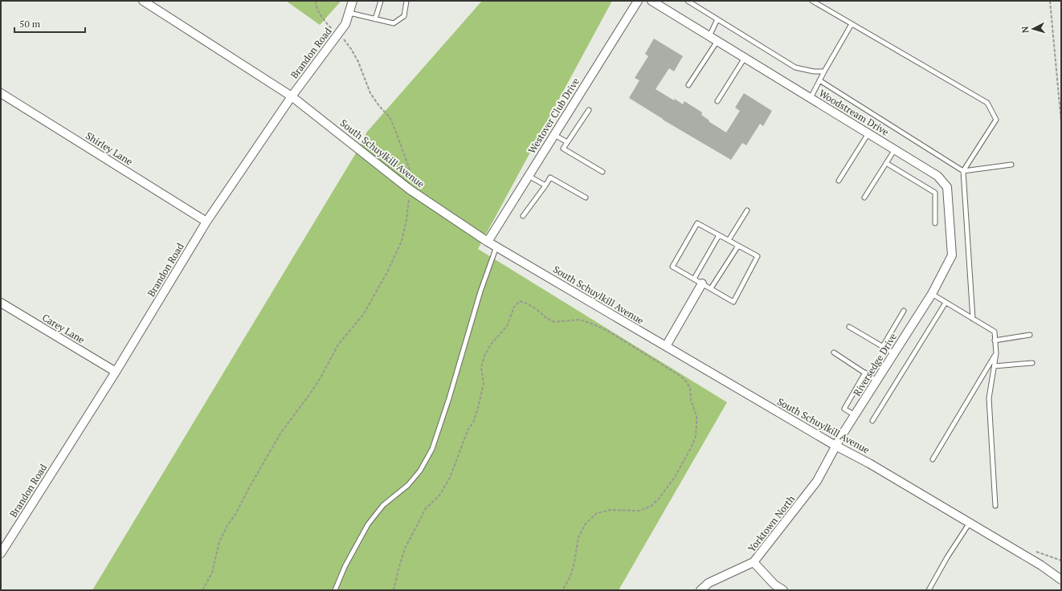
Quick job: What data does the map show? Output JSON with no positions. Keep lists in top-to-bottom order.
{
  "streets": {
    "street": [
      "Brandon Road",
      "Woodstream Drive",
      "Westover Club Drive",
      "Shirley Lane",
      "South Schuylkill Avenue",
      "Carey Lane",
      "Riversedge Drive",
      "Yorktown North"
    ]
  },
  "crossings": [
    ["Brandon Road", "Shirley Lane"],
    ["Brandon Road", "South Schuylkill Avenue"],
    ["Brandon Road", "Carey Lane"],
    ["Woodstream Drive", "Riversedge Drive"],
    ["Westover Club Drive", "South Schuylkill Avenue"],
    ["South Schuylkill Avenue", "Riversedge Drive"],
    ["South Schuylkill Avenue", "Yorktown North"],
    ["Riversedge Drive", "Yorktown North"]
  ],
  "scale_bar": "50 m",
  "north": "left"
}
